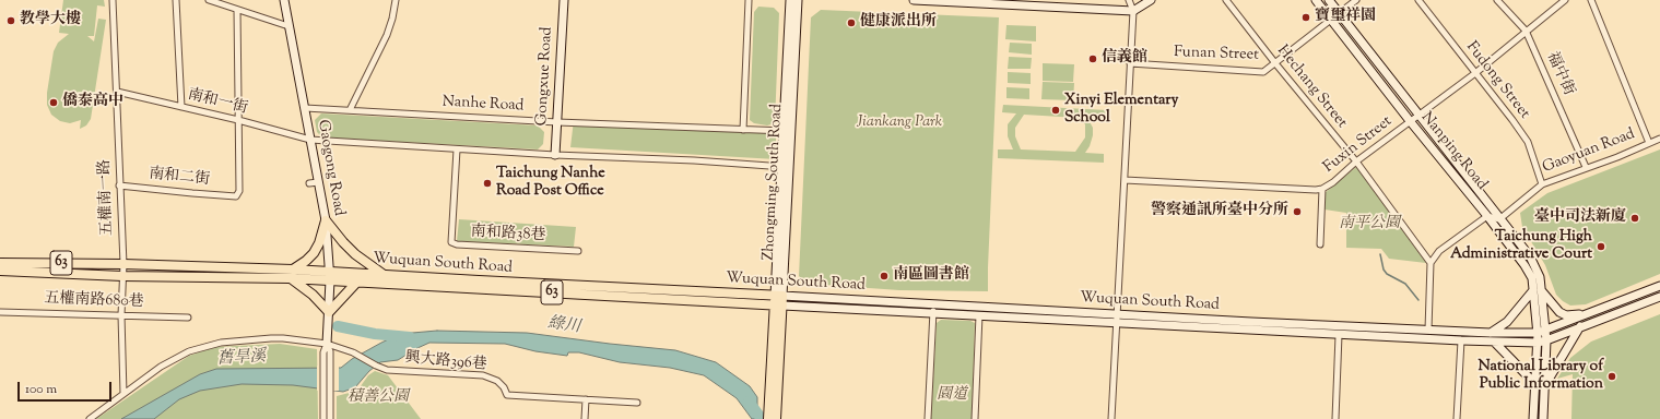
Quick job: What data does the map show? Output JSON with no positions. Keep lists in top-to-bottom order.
{
  "streets": {
    "main road": [
      "Gongxue Road",
      "Nanping Road",
      "Gaogong Road",
      "Zhongming South Road",
      "63",
      "Wuquan South Road"
    ],
    "street": [
      "Funan Street",
      "福中街",
      "Fudong Street",
      "Hechang Street",
      "南和一街",
      "Nanhe Road",
      "Fuxin Street",
      "Gaoyuan Road",
      "南和二街",
      "五權南一路",
      "南和路38巷",
      "五權南路680巷",
      "興大路396巷"
    ]
  },
  "crossings": [
    ["Funan Street", "Hechang Street"],
    ["Funan Street", "Nanping Road"],
    ["福中街", "Fuxin Street"],
    ["福中街", "Gaoyuan Road"],
    ["Gongxue Road", "Nanhe Road"],
    ["Fudong Street", "Fuxin Street"],
    ["Fudong Street", "Gaoyuan Road"],
    ["Hechang Street", "Fuxin Street"],
    ["南和一街", "Gaogong Road"],
    ["南和一街", "南和二街"],
    ["南和一街", "五權南一路"],
    ["Nanhe Road", "Gaogong Road"],
    ["Nanhe Road", "Zhongming South Road"],
    ["Fuxin Street", "Nanping Road"],
    ["Nanping Road", "Gaoyuan Road"],
    ["Nanping Road", "Wuquan South Road"],
    ["Gaogong Road", "Wuquan South Road"],
    ["Gaogong Road", "興大路396巷"],
    ["南和二街", "五權南一路"],
    ["Zhongming South Road", "Wuquan South Road"],
    ["五權南一路", "Wuquan South Road"],
    ["五權南一路", "五權南路680巷"]
  ],
  "water": ["綠川", "舊旱溪"],
  "parks": [
    "Jiankang Park",
    "南平公園",
    "園道",
    "積善公園"
  ],
  "places": [
    "寶璽祥園",
    "教學大樓",
    "健康派出所",
    "信義館",
    "僑泰高中",
    "Xinyi Elementary School",
    "Taichung Nanhe Road Post Office",
    "警察通訊所臺中分所",
    "臺中司法新廈",
    "Taichung High Administrative Court",
    "南區圖書館",
    "National Library of Public Information"
  ],
  "scale_bar": "100 m"
}
